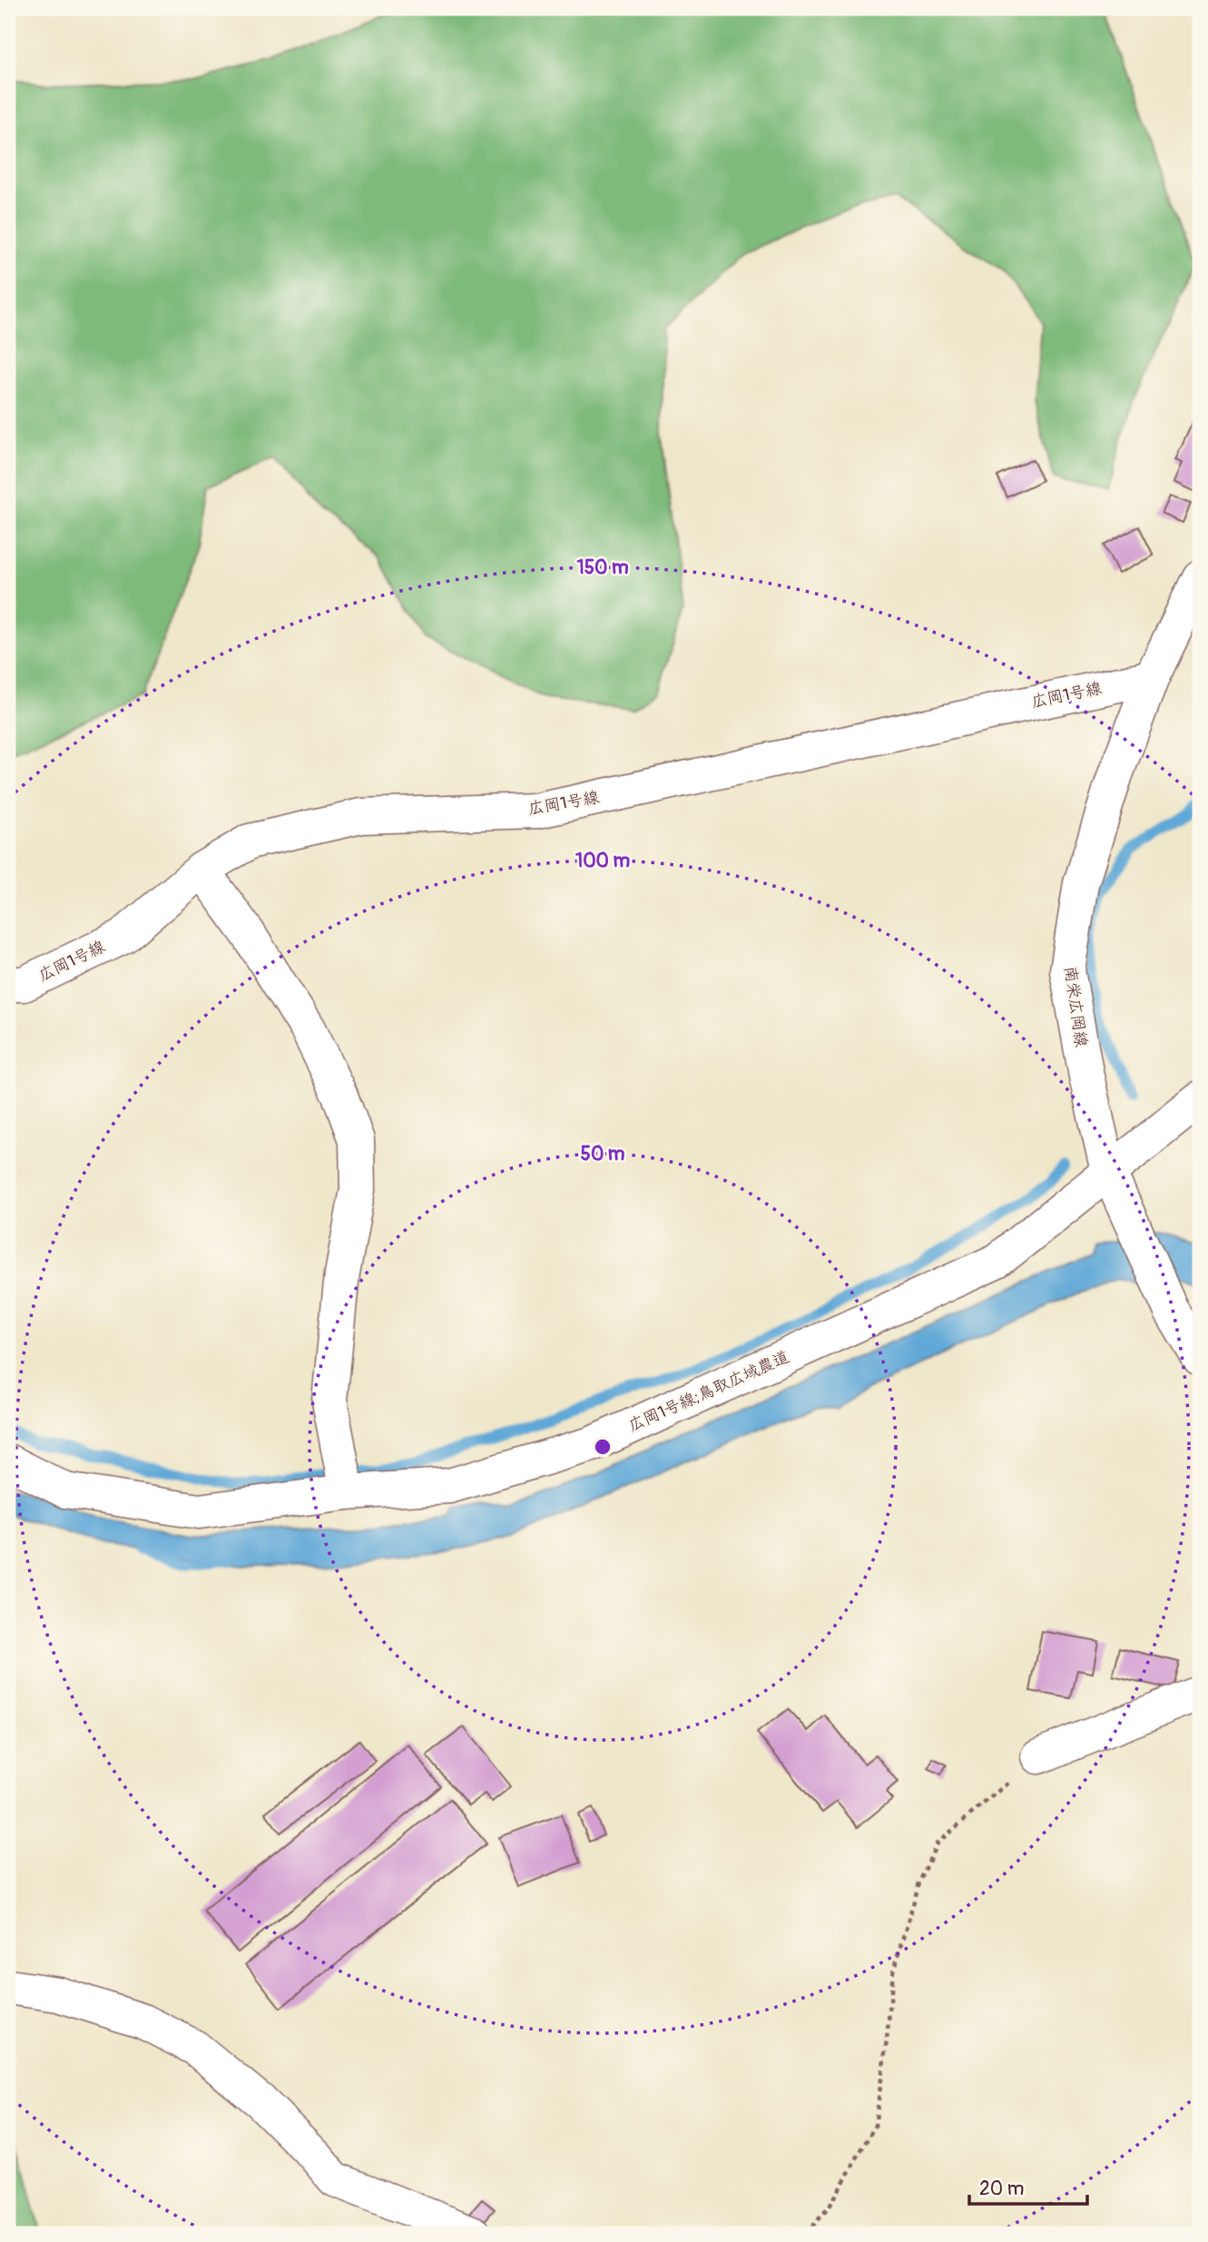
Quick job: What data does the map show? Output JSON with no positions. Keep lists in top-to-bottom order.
{
  "streets": {
    "street": ["広岡1号線", "南栄広岡線", "広岡1号線;鳥取広域農道"]
  },
  "crossings": [
    ["広岡1号線", "南栄広岡線"],
    ["南栄広岡線", "広岡1号線;鳥取広域農道"]
  ],
  "scale_bar": "20 m",
  "rings": ["150 m", "100 m", "50 m"]
}
